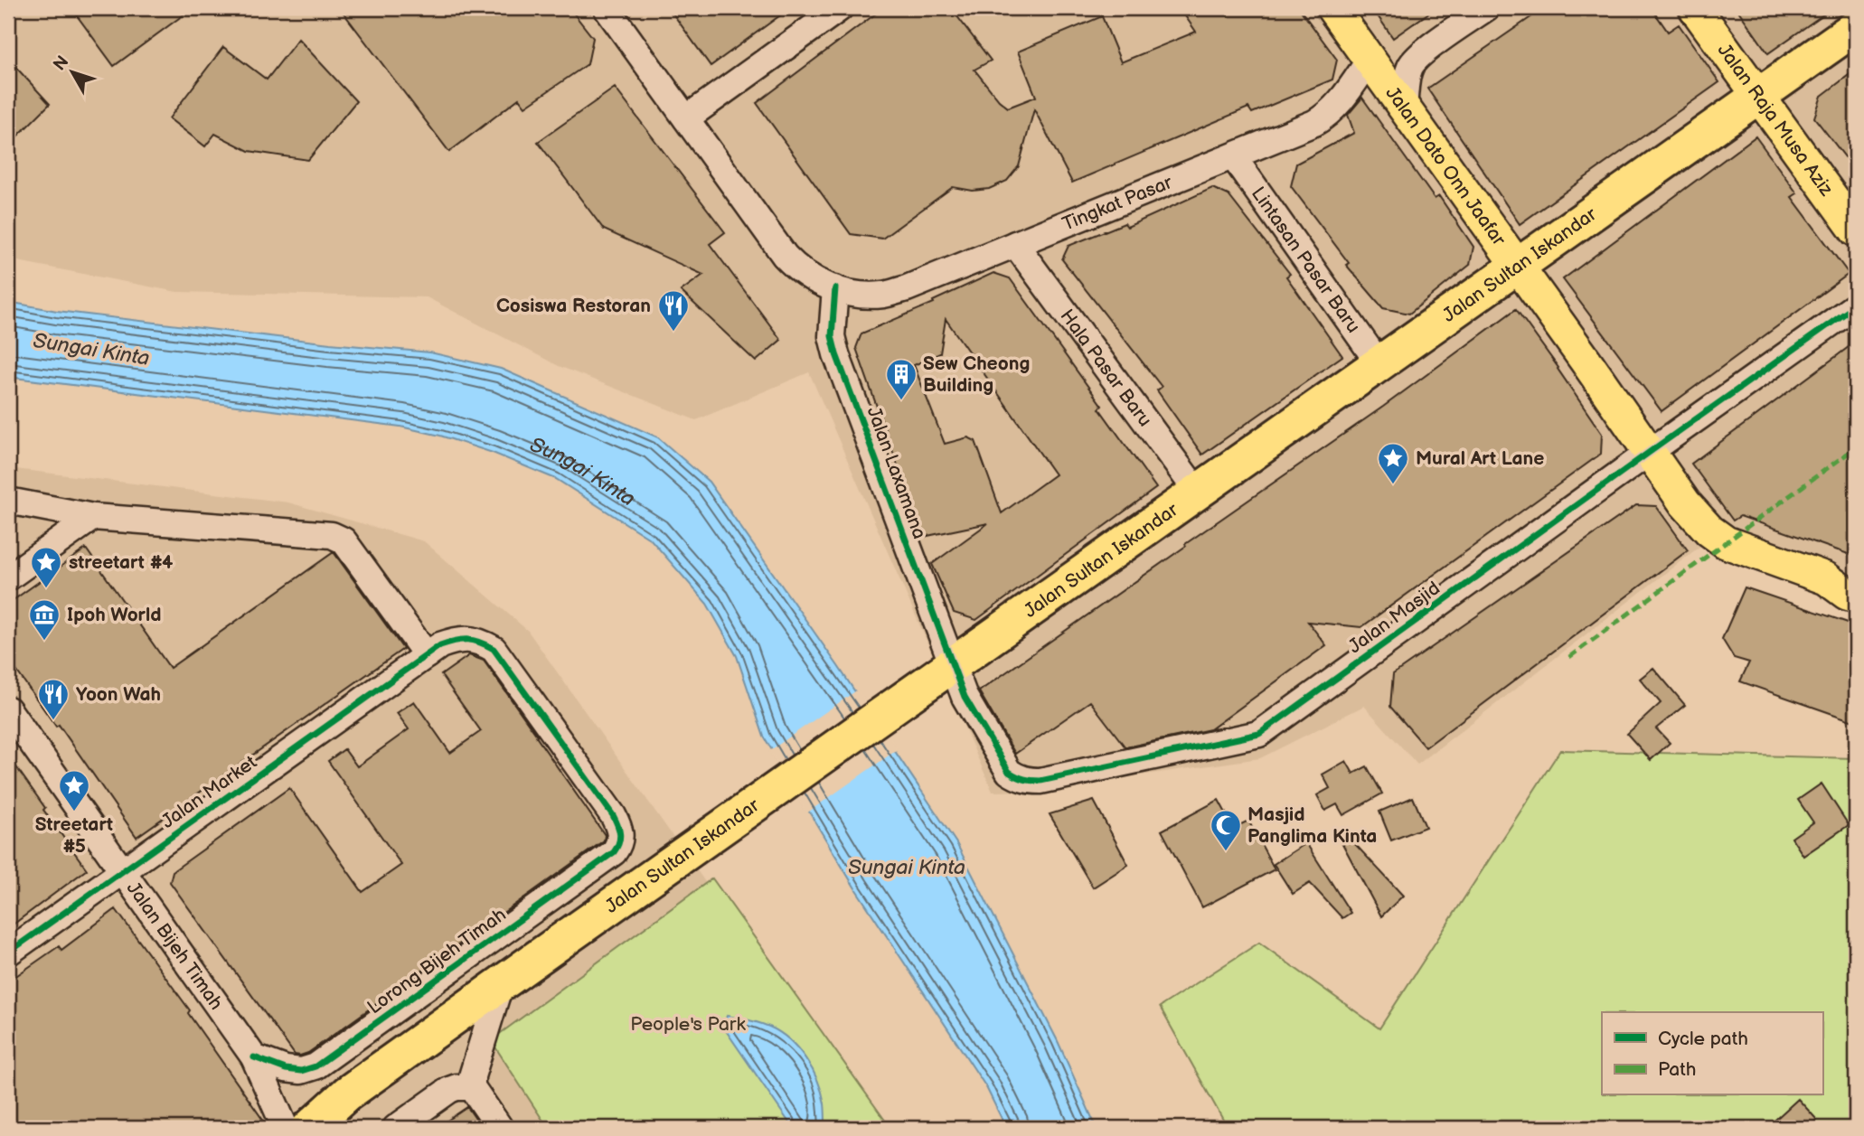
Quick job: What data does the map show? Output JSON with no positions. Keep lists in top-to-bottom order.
{
  "streets": {
    "highway": ["Jalan Sultan Iskandar"],
    "main road": ["Jalan Raja Musa Aziz", "Jalan Dato Onn Jaafar"],
    "street": [
      "Tingkat Pasar",
      "Lintasan Pasar Baru",
      "Hala Pasar Baru",
      "Jalan Laxamana",
      "Jalan Masjid",
      "Jalan Market",
      "Jalan Bijeh Timah",
      "Lorong Bijeh Timah"
    ]
  },
  "crossings": [
    ["Jalan Raja Musa Aziz", "Jalan Sultan Iskandar"],
    ["Jalan Dato Onn Jaafar", "Tingkat Pasar"],
    ["Jalan Dato Onn Jaafar", "Jalan Sultan Iskandar"],
    ["Jalan Dato Onn Jaafar", "Jalan Masjid"],
    ["Tingkat Pasar", "Lintasan Pasar Baru"],
    ["Tingkat Pasar", "Hala Pasar Baru"],
    ["Tingkat Pasar", "Jalan Laxamana"],
    ["Lintasan Pasar Baru", "Jalan Sultan Iskandar"],
    ["Jalan Sultan Iskandar", "Hala Pasar Baru"],
    ["Jalan Sultan Iskandar", "Jalan Laxamana"],
    ["Jalan Sultan Iskandar", "Jalan Masjid"],
    ["Jalan Sultan Iskandar", "Jalan Bijeh Timah"],
    ["Jalan Laxamana", "Jalan Masjid"],
    ["Jalan Market", "Jalan Bijeh Timah"],
    ["Jalan Market", "Lorong Bijeh Timah"],
    ["Jalan Bijeh Timah", "Lorong Bijeh Timah"]
  ],
  "water": ["Sungai Kinta"],
  "parks": ["People's Park"],
  "places": {
    "restaurant": ["Cosiswa Restoran", "Yoon Wah"],
    "building": ["Sew Cheong Building"],
    "place": ["Mural Art Lane", "streetart #4", "Streetart #5"],
    "museum": ["Ipoh World"],
    "mosque": ["Masjid Panglima Kinta"]
  },
  "legend": ["Cycle path", "Path"],
  "north": "top left"
}
